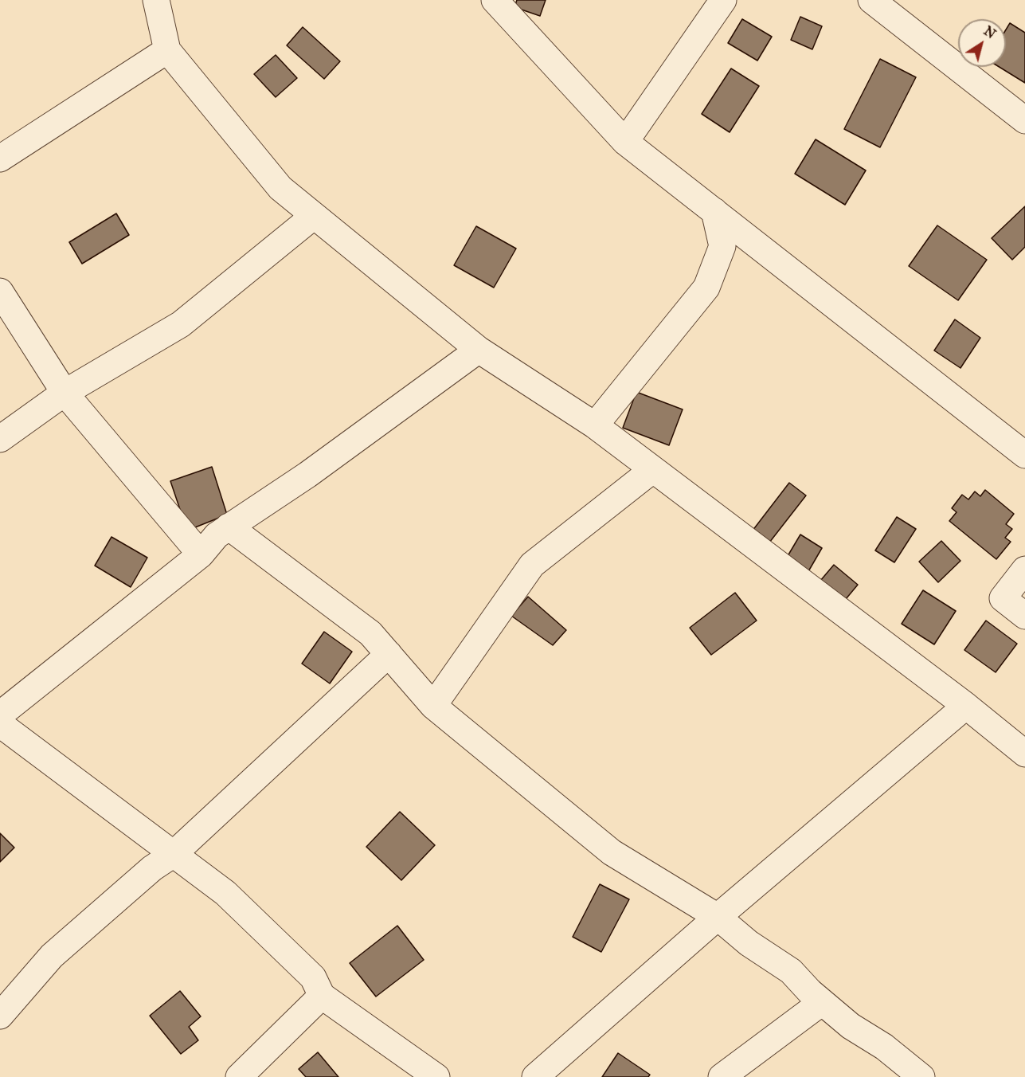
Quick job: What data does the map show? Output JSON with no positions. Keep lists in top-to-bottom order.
{
  "north": "top right"
}
